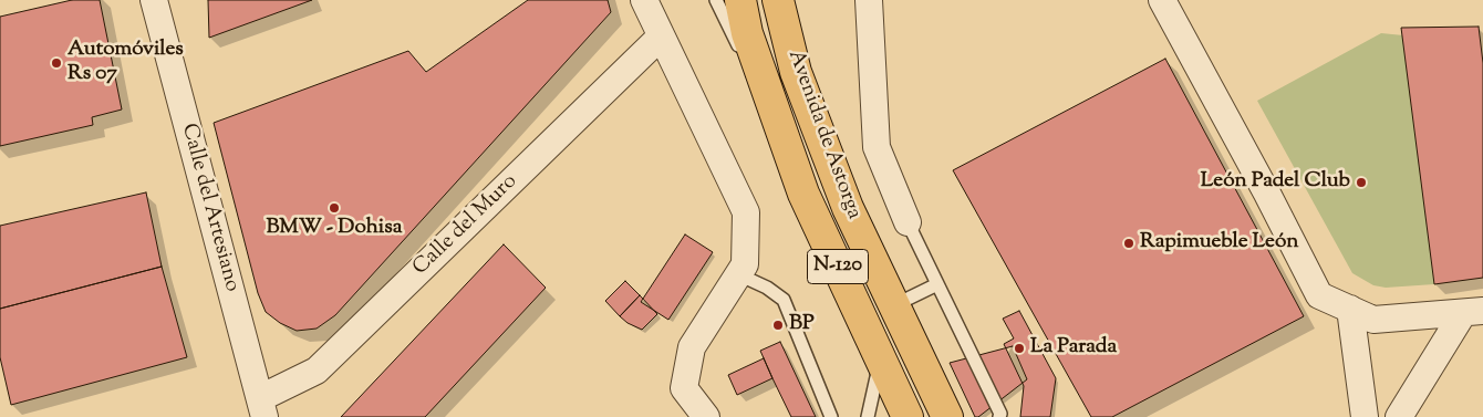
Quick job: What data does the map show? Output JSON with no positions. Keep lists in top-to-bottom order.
{
  "streets": {
    "highway": ["Avenida de Astorga", "N-120"],
    "street": ["Calle del Artesiano", "Calle del Muro"]
  },
  "crossings": [
    ["Calle del Artesiano", "Calle del Muro"]
  ],
  "places": [
    "Automóviles Rs 07",
    "León Padel Club",
    "BMW - Dohisa",
    "Rapimueble León",
    "BP",
    "La Parada"
  ]
}
